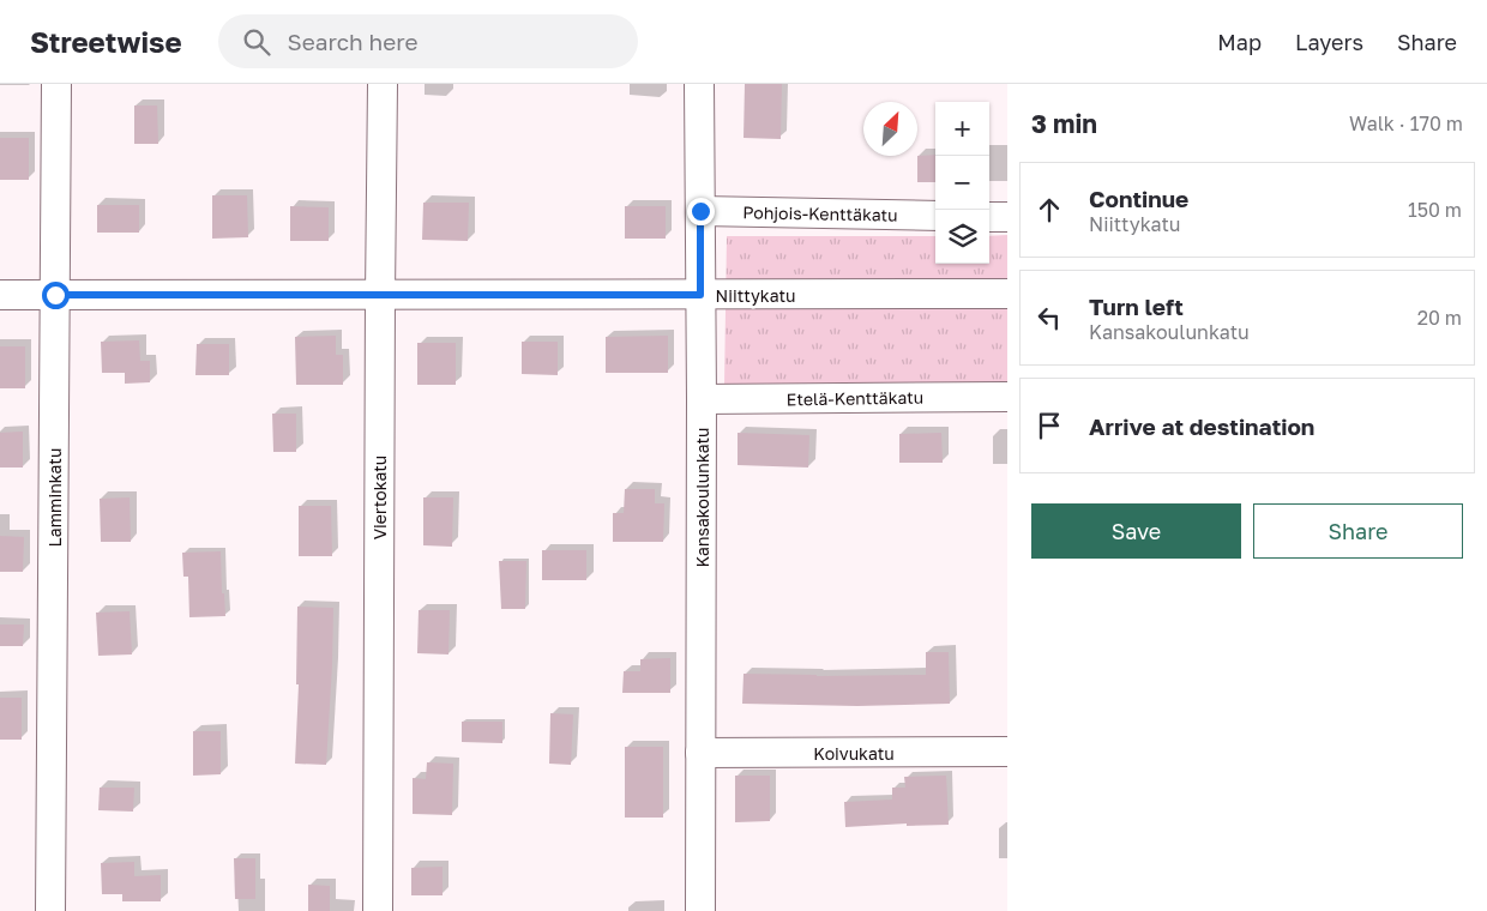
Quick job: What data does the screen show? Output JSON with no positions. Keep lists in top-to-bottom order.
{
  "streets": {
    "street": [
      "Pohjois-Kenttäkatu",
      "Niittykatu",
      "Etelä-Kenttäkatu",
      "Lamminkatu",
      "Viertokatu",
      "Kansakoulunkatu",
      "Koivukatu"
    ]
  },
  "crossings": [
    ["Pohjois-Kenttäkatu", "Kansakoulunkatu"],
    ["Niittykatu", "Lamminkatu"],
    ["Niittykatu", "Viertokatu"],
    ["Niittykatu", "Kansakoulunkatu"],
    ["Etelä-Kenttäkatu", "Kansakoulunkatu"],
    ["Kansakoulunkatu", "Koivukatu"]
  ],
  "north": "top right",
  "page": {
    "header": "Streetwise",
    "search": "Search here",
    "nav": ["Map", "Layers", "Share"],
    "heading": ["3 min", "Walk · 170 m"],
    "map_buttons": ["+", "−"],
    "list": [
      ["Continue", "Niittykatu", "150 m"],
      ["Turn left", "Kansakoulunkatu", "20 m"],
      "Arrive at destination"
    ],
    "buttons": ["Save", "Share"]
  }
}
